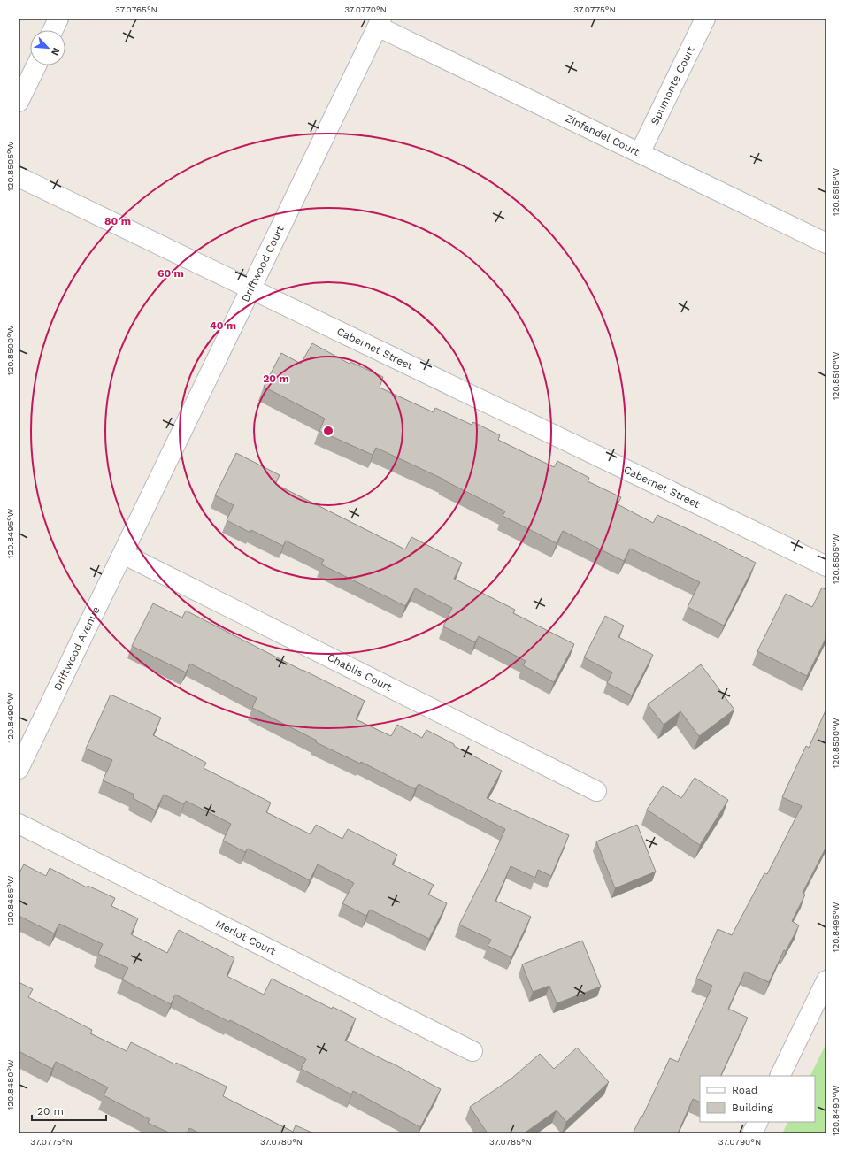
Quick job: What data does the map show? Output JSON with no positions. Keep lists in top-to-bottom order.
{
  "streets": {
    "street": [
      "Spumonte Court",
      "Zinfandel Court",
      "Driftwood Court",
      "Cabernet Street",
      "Driftwood Avenue",
      "Chablis Court",
      "Merlot Court"
    ]
  },
  "crossings": [
    ["Spumonte Court", "Zinfandel Court"],
    ["Zinfandel Court", "Driftwood Court"],
    ["Driftwood Court", "Cabernet Street"],
    ["Driftwood Court", "Driftwood Avenue"],
    ["Driftwood Avenue", "Chablis Court"]
  ],
  "legend": ["Road", "Building"],
  "scale_bar": "20 m",
  "north": "bottom right",
  "coordinates": [
    "37.0765°N",
    "37.0770°N",
    "37.0775°N",
    "120.8505°W",
    "120.8515°W",
    "120.8500°W",
    "120.8510°W",
    "120.8495°W",
    "120.8490°W",
    "120.8485°W",
    "120.8480°W",
    "37.0780°N",
    "37.0785°N",
    "37.0790°N"
  ],
  "rings": [
    "80 m",
    "60 m",
    "40 m",
    "20 m"
  ]
}
